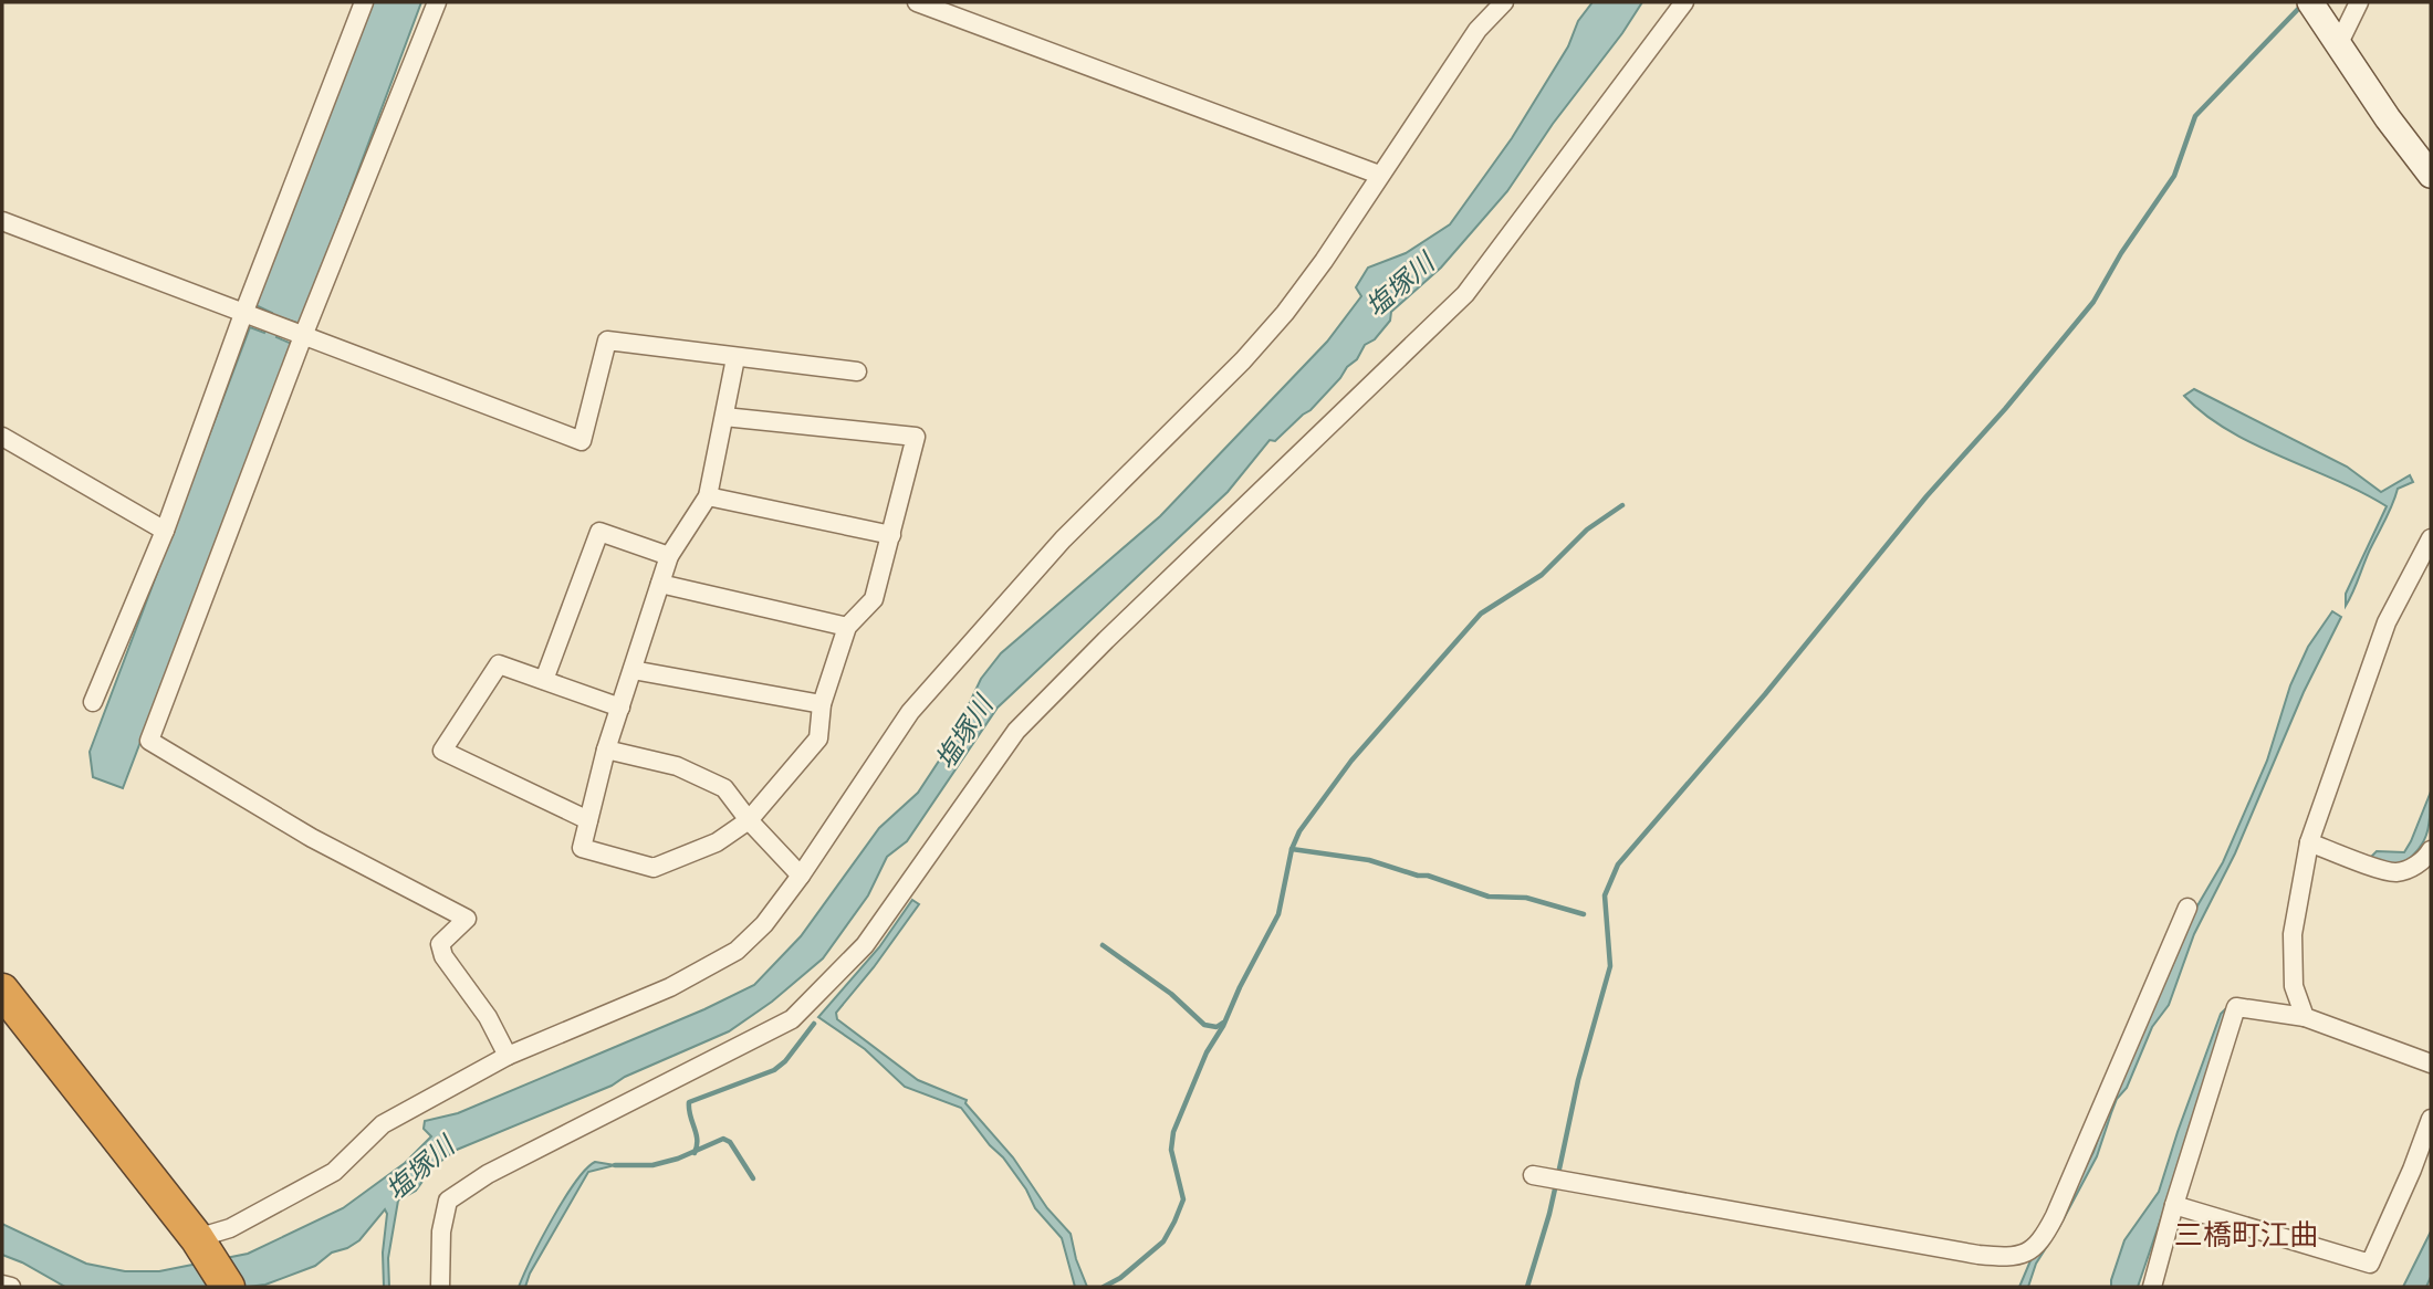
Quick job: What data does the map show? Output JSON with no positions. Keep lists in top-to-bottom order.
{
  "districts": ["三橋町江曲"],
  "water": ["塩塚川"]
}
